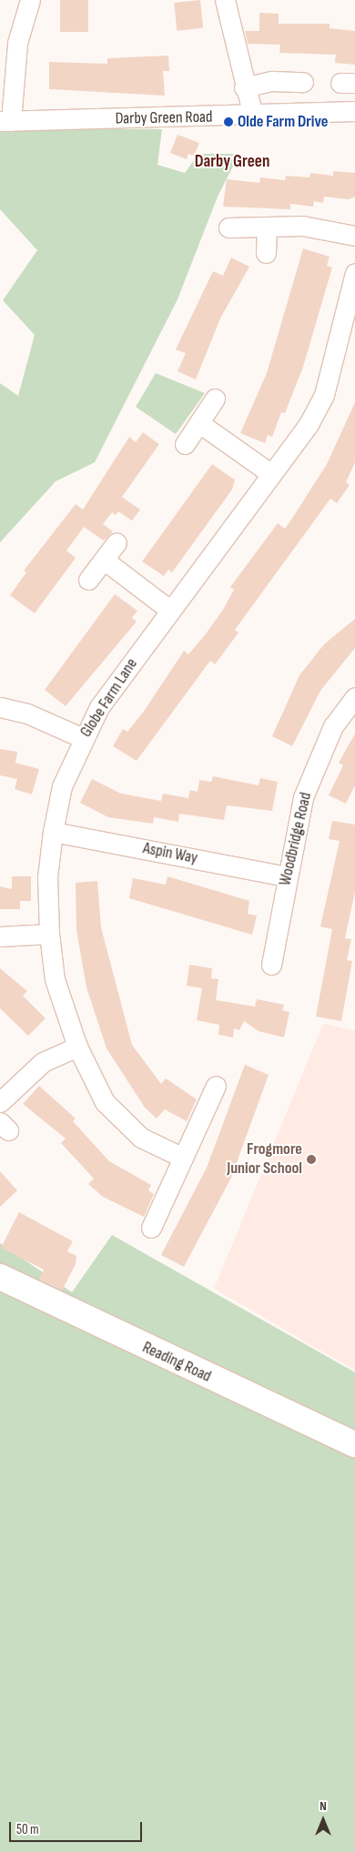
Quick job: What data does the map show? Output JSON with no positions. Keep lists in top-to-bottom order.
{
  "streets": {
    "main road": ["Reading Road"],
    "street": [
      "Darby Green Road",
      "Globe Farm Lane",
      "Woodbridge Road",
      "Aspin Way"
    ]
  },
  "crossings": [
    ["Globe Farm Lane", "Aspin Way"],
    ["Woodbridge Road", "Aspin Way"]
  ],
  "districts": ["Darby Green"],
  "places": ["Olde Farm Drive", "Frogmore Junior School"],
  "scale_bar": "50 m",
  "north": "top"
}
